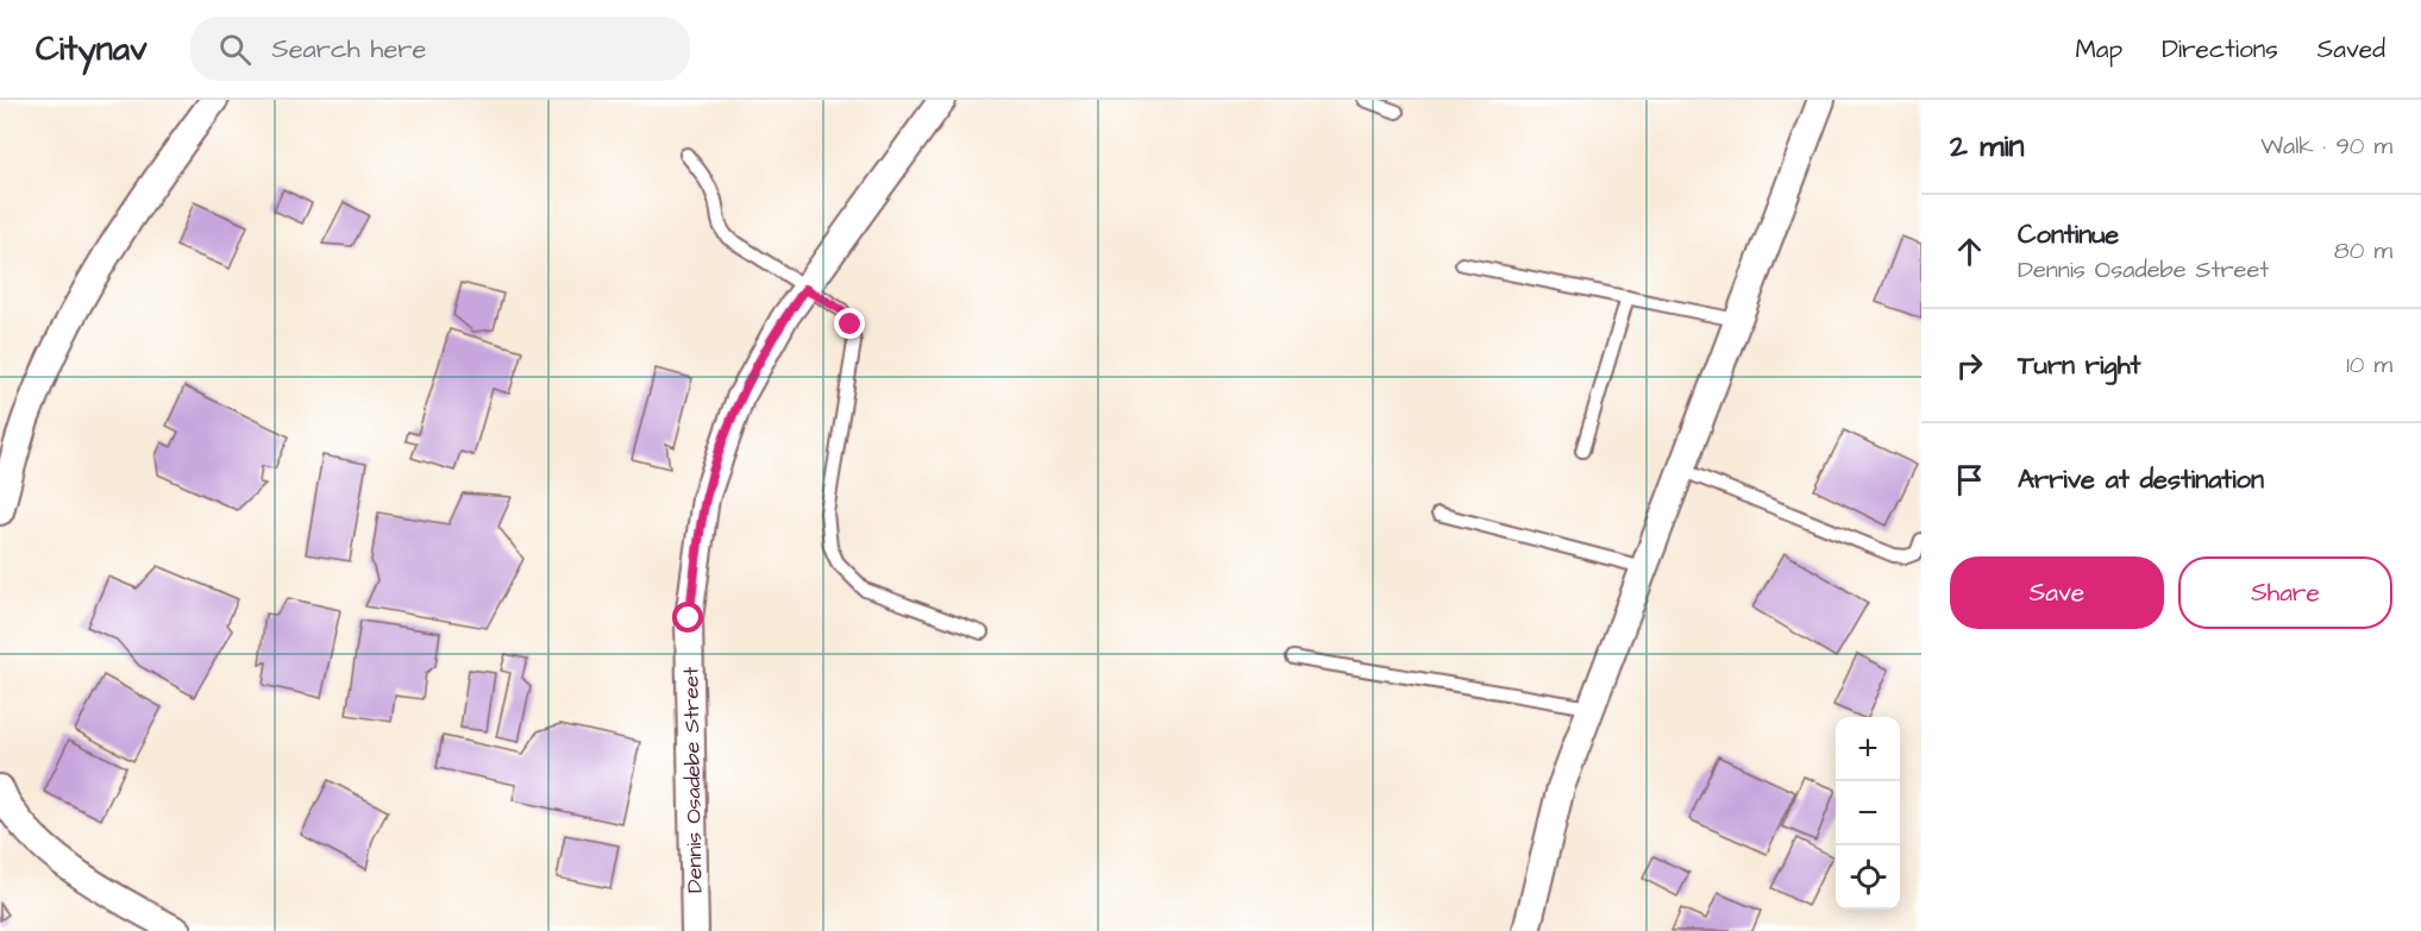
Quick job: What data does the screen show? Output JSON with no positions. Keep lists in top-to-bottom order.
{
  "streets": {
    "street": ["Dennis Osadebe Street"]
  },
  "page": {
    "header": "Citynav",
    "search": "Search here",
    "nav": ["Map", "Directions", "Saved"],
    "heading": ["2 min", "Walk · 90 m"],
    "list": [
      ["Continue", "Dennis Osadebe Street", "80 m"],
      ["Turn right", "10 m"],
      "Arrive at destination"
    ],
    "buttons": ["Save", "Share"],
    "map_buttons": ["+", "−"]
  }
}
